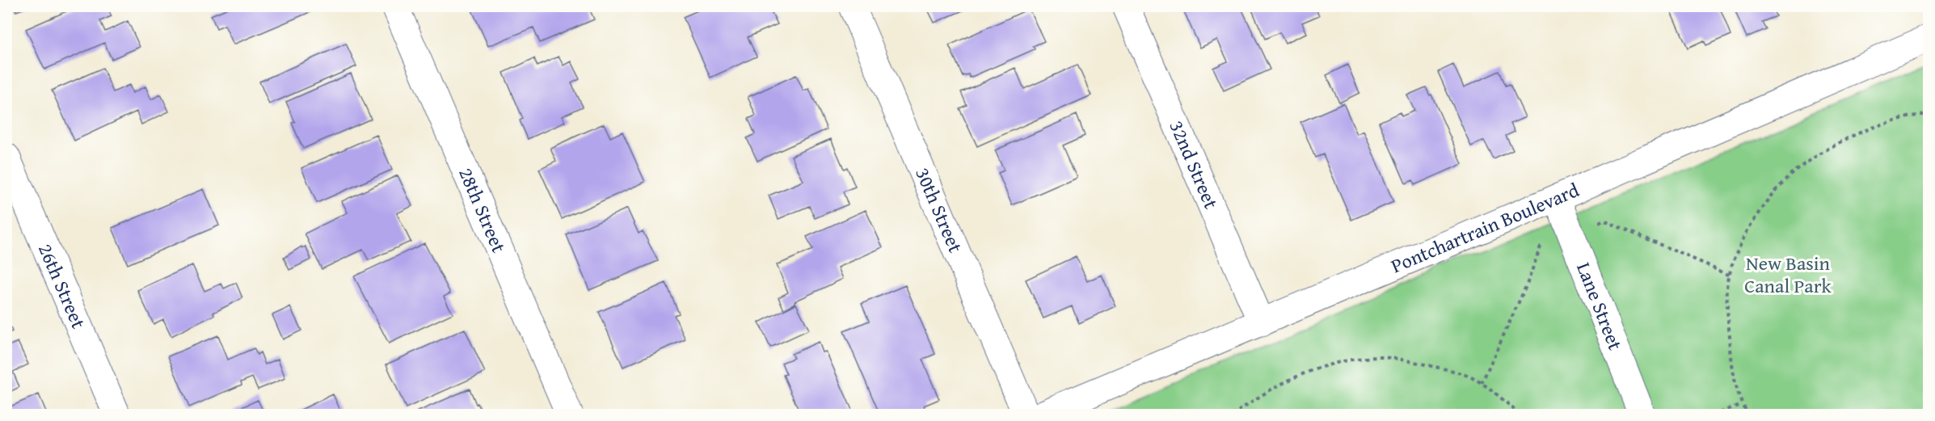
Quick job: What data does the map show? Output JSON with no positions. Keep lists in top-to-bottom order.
{
  "streets": {
    "street": [
      "32nd Street",
      "28th Street",
      "30th Street",
      "Pontchartrain Boulevard",
      "26th Street",
      "Lane Street"
    ]
  },
  "crossings": [
    ["32nd Street", "Pontchartrain Boulevard"],
    ["Pontchartrain Boulevard", "Lane Street"]
  ],
  "parks": ["New Basin Canal Park"]
}
